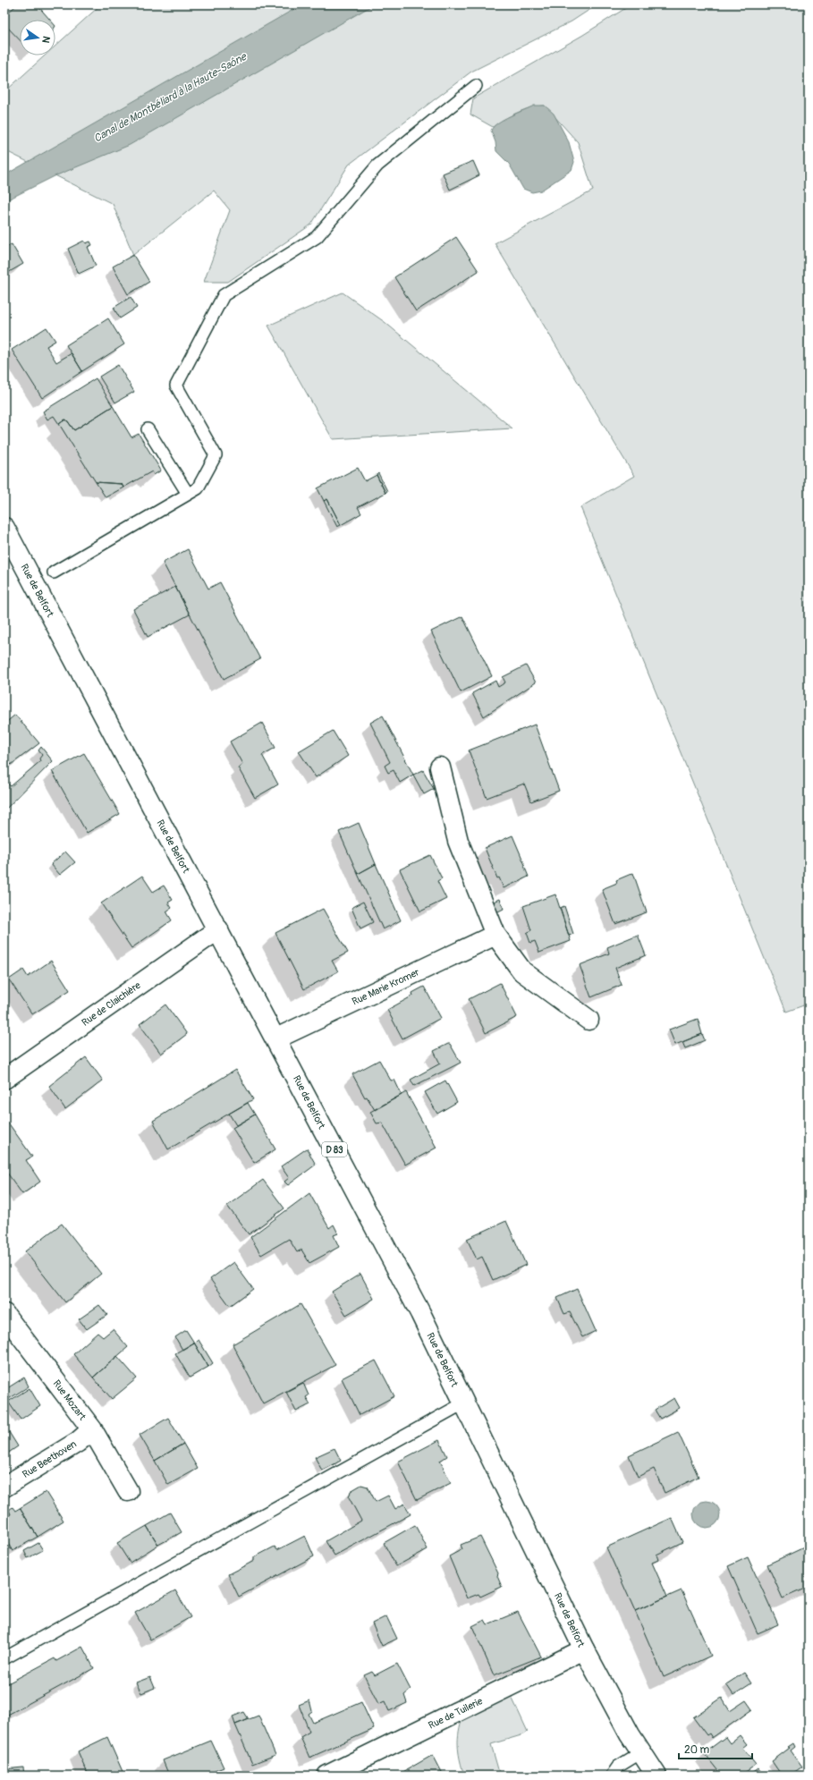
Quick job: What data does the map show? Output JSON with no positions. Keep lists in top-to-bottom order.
{
  "streets": {
    "street": [
      "Rue de Belfort",
      "Rue Marie Kromer",
      "Rue de Claichière",
      "D 83",
      "Rue Mozart",
      "Rue Beethoven",
      "Rue de Tuilerie"
    ]
  },
  "crossings": [
    ["Rue de Belfort", "Rue Marie Kromer"],
    ["Rue de Belfort", "Rue de Claichière"],
    ["Rue de Belfort", "Rue de Tuilerie"],
    ["Rue Mozart", "Rue Beethoven"]
  ],
  "water": ["Canal de Montbéliard à la Haute-Saône"],
  "scale_bar": "20 m",
  "north": "right"
}
